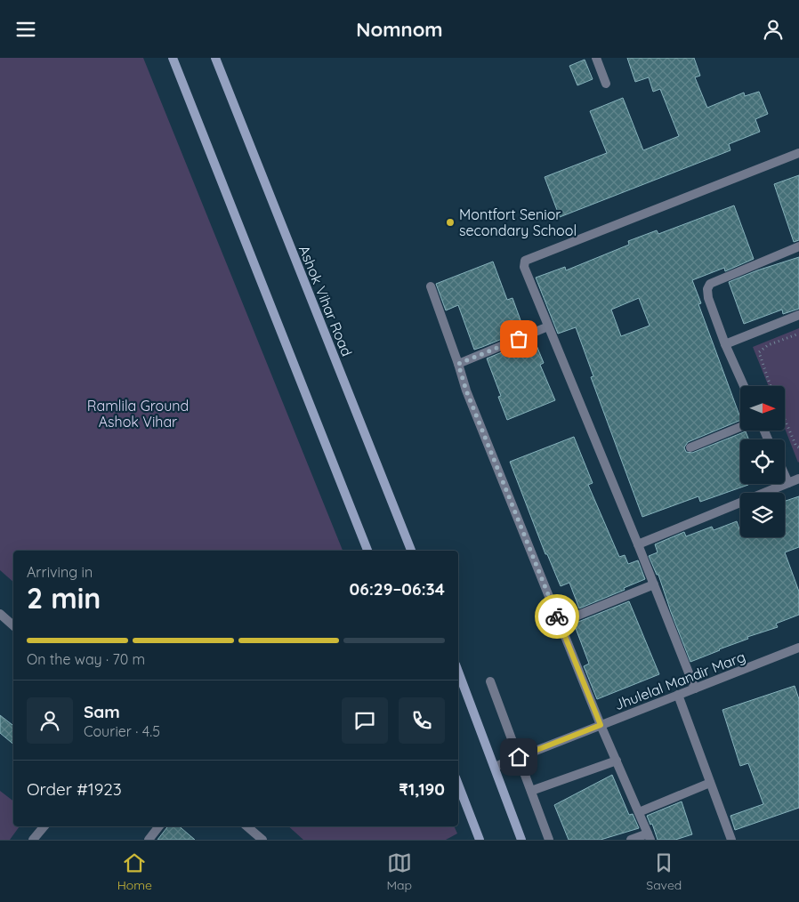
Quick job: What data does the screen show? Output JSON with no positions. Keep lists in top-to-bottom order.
{
  "streets": {
    "main road": ["Ashok Vihar Road"],
    "street": ["Jhulelal Mandir Marg"]
  },
  "parks": ["Ramlila Ground Ashok Vihar"],
  "places": ["Montfort Senior secondary School"],
  "north": "right",
  "page": {
    "header": "Nomnom",
    "heading": ["2 min", "Arriving in", "06:29–06:34"],
    "panel": [
      "Sam",
      "Courier · 4.5",
      "Order #1923",
      "₹1,190"
    ],
    "bar": "On the way · 70 m",
    "tabs": ["Home", "Map", "Saved"]
  }
}
